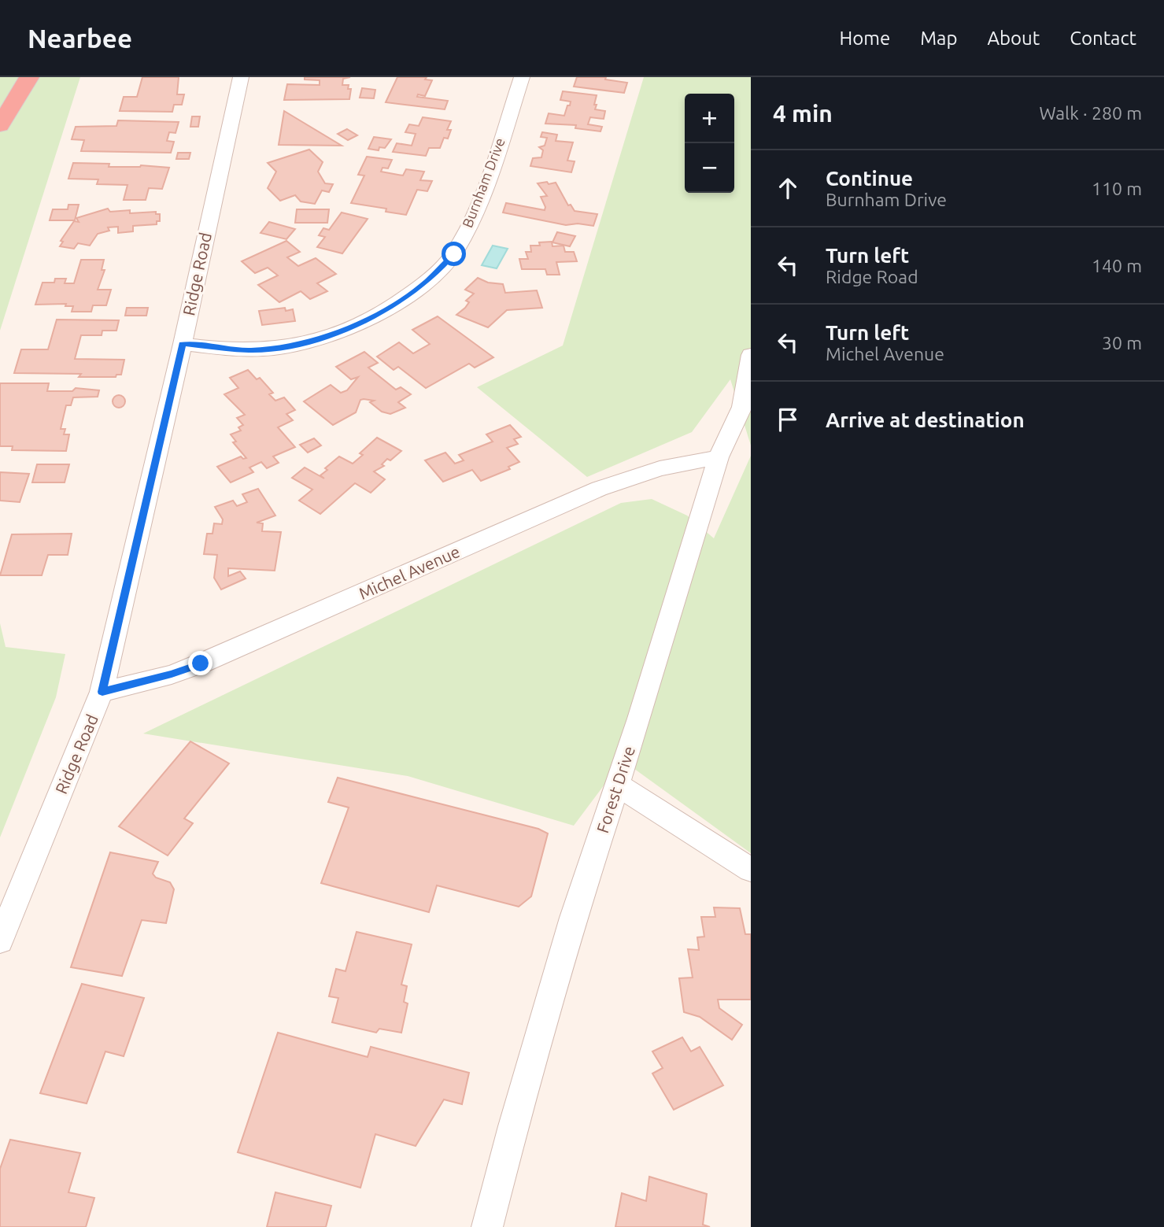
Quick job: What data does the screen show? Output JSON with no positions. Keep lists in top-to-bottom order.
{
  "streets": {
    "street": [
      "Burnham Drive",
      "Ridge Road",
      "Michel Avenue",
      "Forest Drive"
    ]
  },
  "crossings": [
    ["Burnham Drive", "Ridge Road"],
    ["Ridge Road", "Michel Avenue"],
    ["Michel Avenue", "Forest Drive"]
  ],
  "page": {
    "header": "Nearbee",
    "nav": [
      "Home",
      "Map",
      "About",
      "Contact"
    ],
    "heading": ["4 min", "Walk · 280 m"],
    "map_buttons": ["+", "−"],
    "list": [
      ["Continue", "Burnham Drive", "110 m"],
      ["Turn left", "Ridge Road", "140 m"],
      ["Turn left", "Michel Avenue", "30 m"],
      "Arrive at destination"
    ]
  }
}
